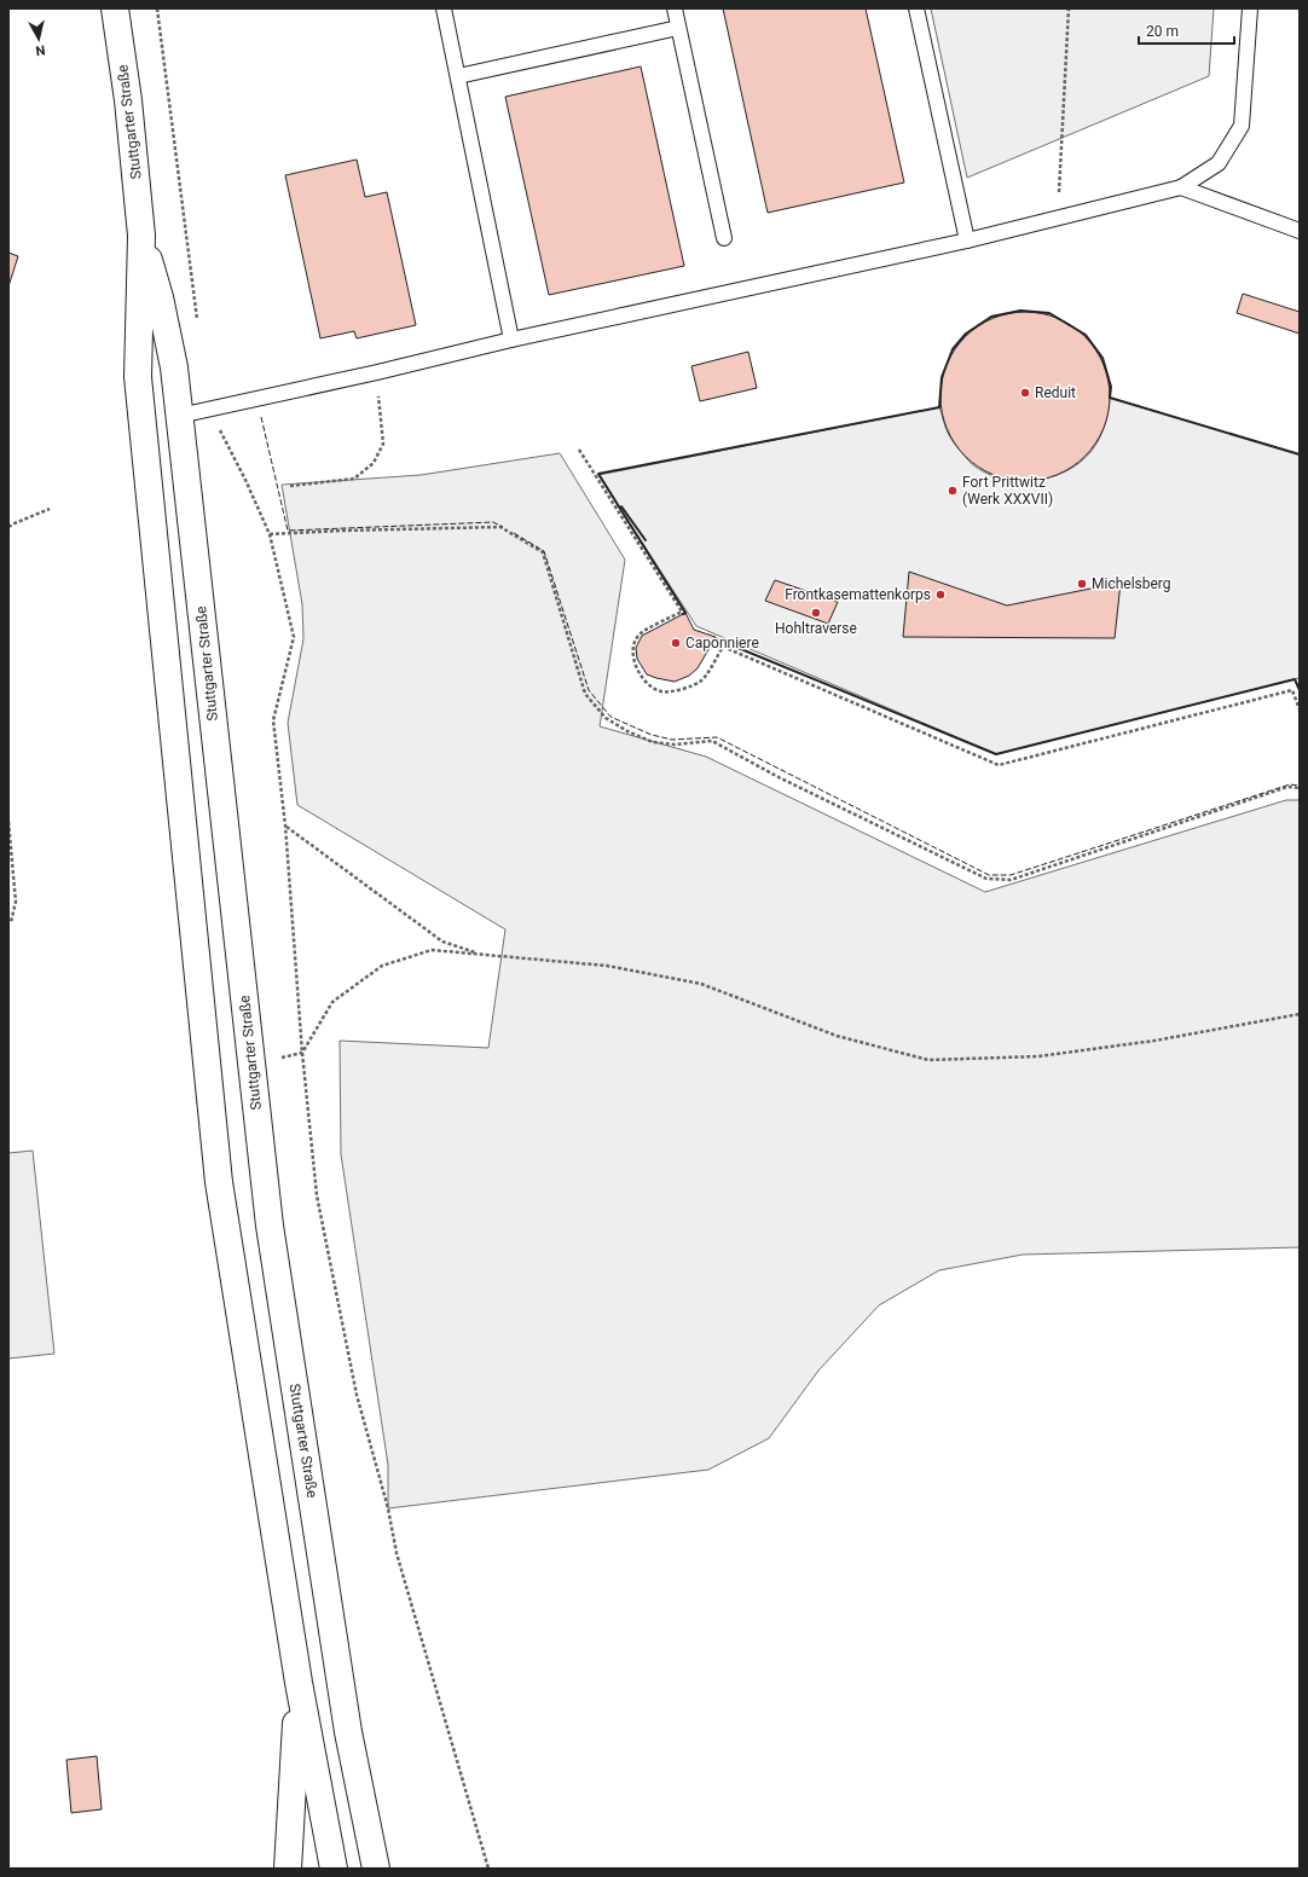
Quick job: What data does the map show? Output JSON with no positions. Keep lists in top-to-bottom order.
{
  "streets": {
    "main road": ["Stuttgarter Straße"]
  },
  "places": [
    "Reduit",
    "Fort Prittwitz (Werk XXXVII)",
    "Michelsberg",
    "Frontkasemattenkorps",
    "Hohltraverse",
    "Caponniere"
  ],
  "scale_bar": "20 m",
  "north": "bottom"
}
